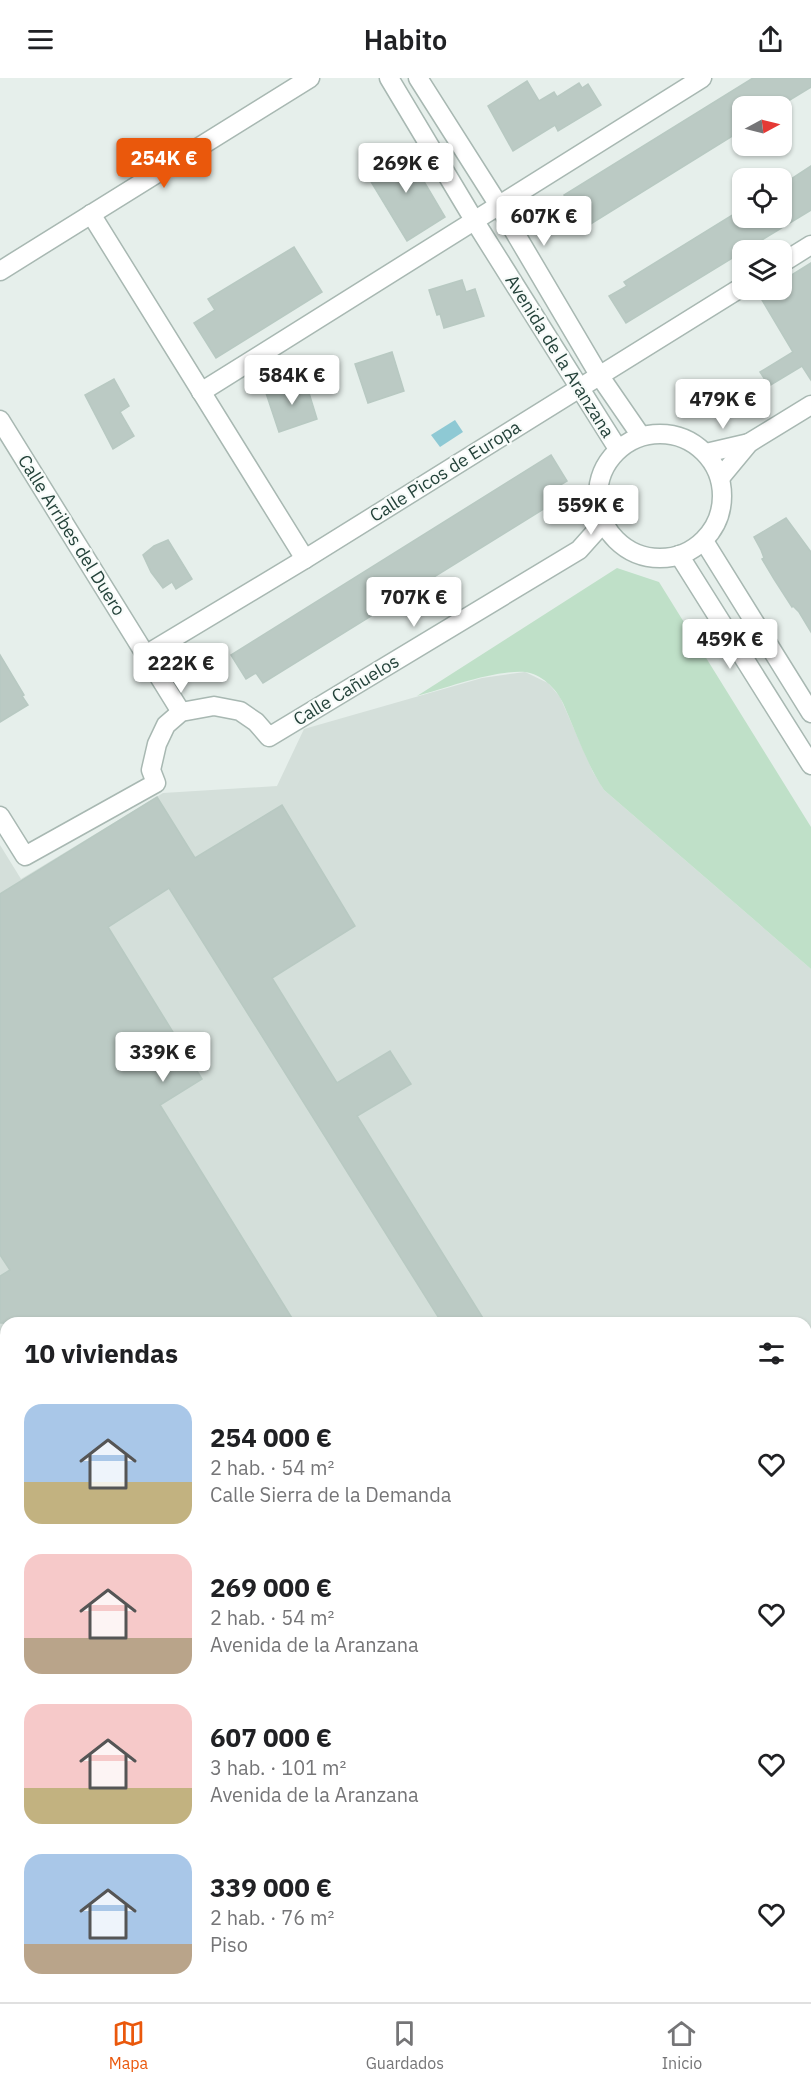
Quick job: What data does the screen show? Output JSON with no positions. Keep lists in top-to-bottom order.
{
  "streets": {
    "street": [
      "Avenida de la Aranzana",
      "Calle Picos de Europa",
      "Calle Arribes del Duero",
      "Calle Cañuelos"
    ]
  },
  "crossings": [
    ["Avenida de la Aranzana", "Calle Picos de Europa"],
    ["Avenida de la Aranzana", "Calle Cañuelos"],
    ["Calle Picos de Europa", "Calle Arribes del Duero"],
    ["Calle Arribes del Duero", "Calle Cañuelos"]
  ],
  "north": "right",
  "page": {
    "header": "Habito",
    "price": [
      "254K €",
      "269K €",
      "607K €",
      "584K €",
      "479K €",
      "559K €",
      "707K €",
      "459K €",
      "222K €",
      "339K €"
    ],
    "heading": "10 viviendas",
    "list": [
      {
        "name": "254 000 €",
        "note": "2 hab. · 54 m² · Calle Sierra de la Demanda"
      },
      {
        "name": "269 000 €",
        "note": "2 hab. · 54 m² · Avenida de la Aranzana"
      },
      {
        "name": "607 000 €",
        "note": "3 hab. · 101 m² · Avenida de la Aranzana"
      },
      {
        "name": "339 000 €",
        "note": "2 hab. · 76 m² · Piso"
      }
    ],
    "tabs": ["Mapa", "Guardados", "Inicio"]
  }
}
